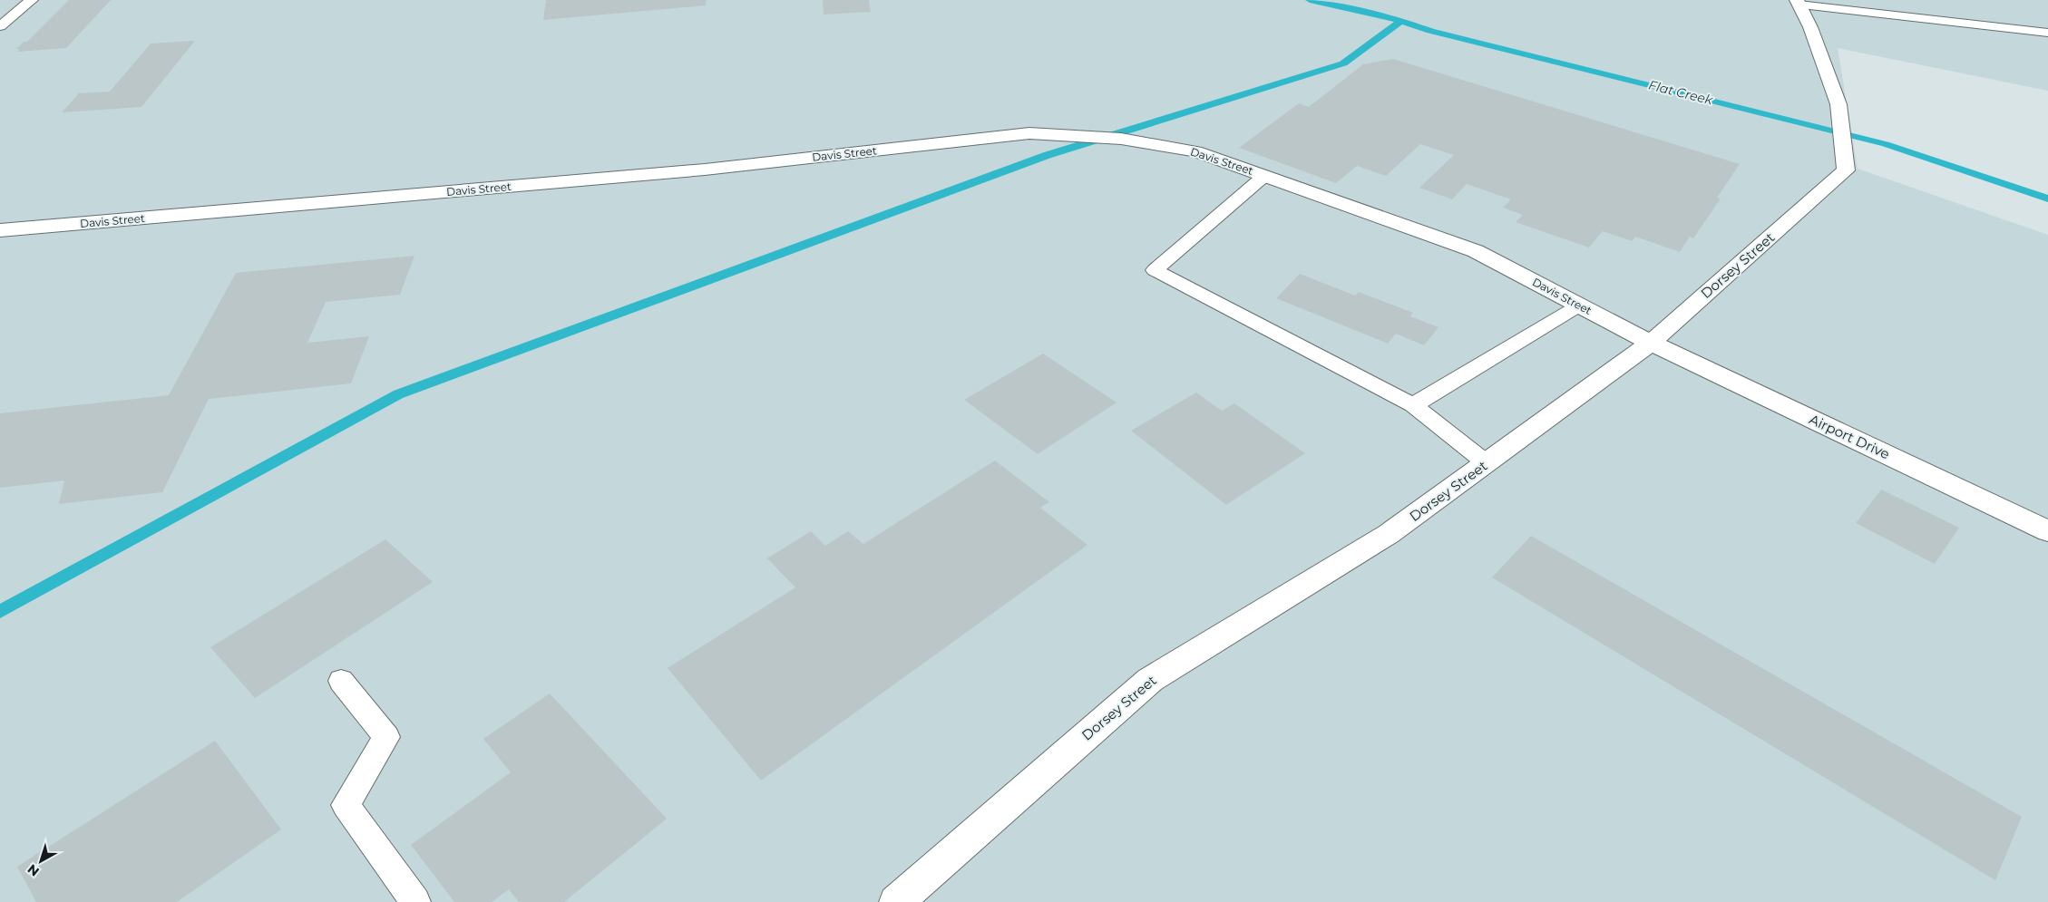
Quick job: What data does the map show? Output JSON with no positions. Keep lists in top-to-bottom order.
{
  "streets": {
    "street": ["Davis Street", "Dorsey Street", "Airport Drive"]
  },
  "crossings": [
    ["Davis Street", "Dorsey Street"],
    ["Davis Street", "Airport Drive"],
    ["Dorsey Street", "Airport Drive"]
  ],
  "water": ["Flat Creek"],
  "north": "bottom left"
}
